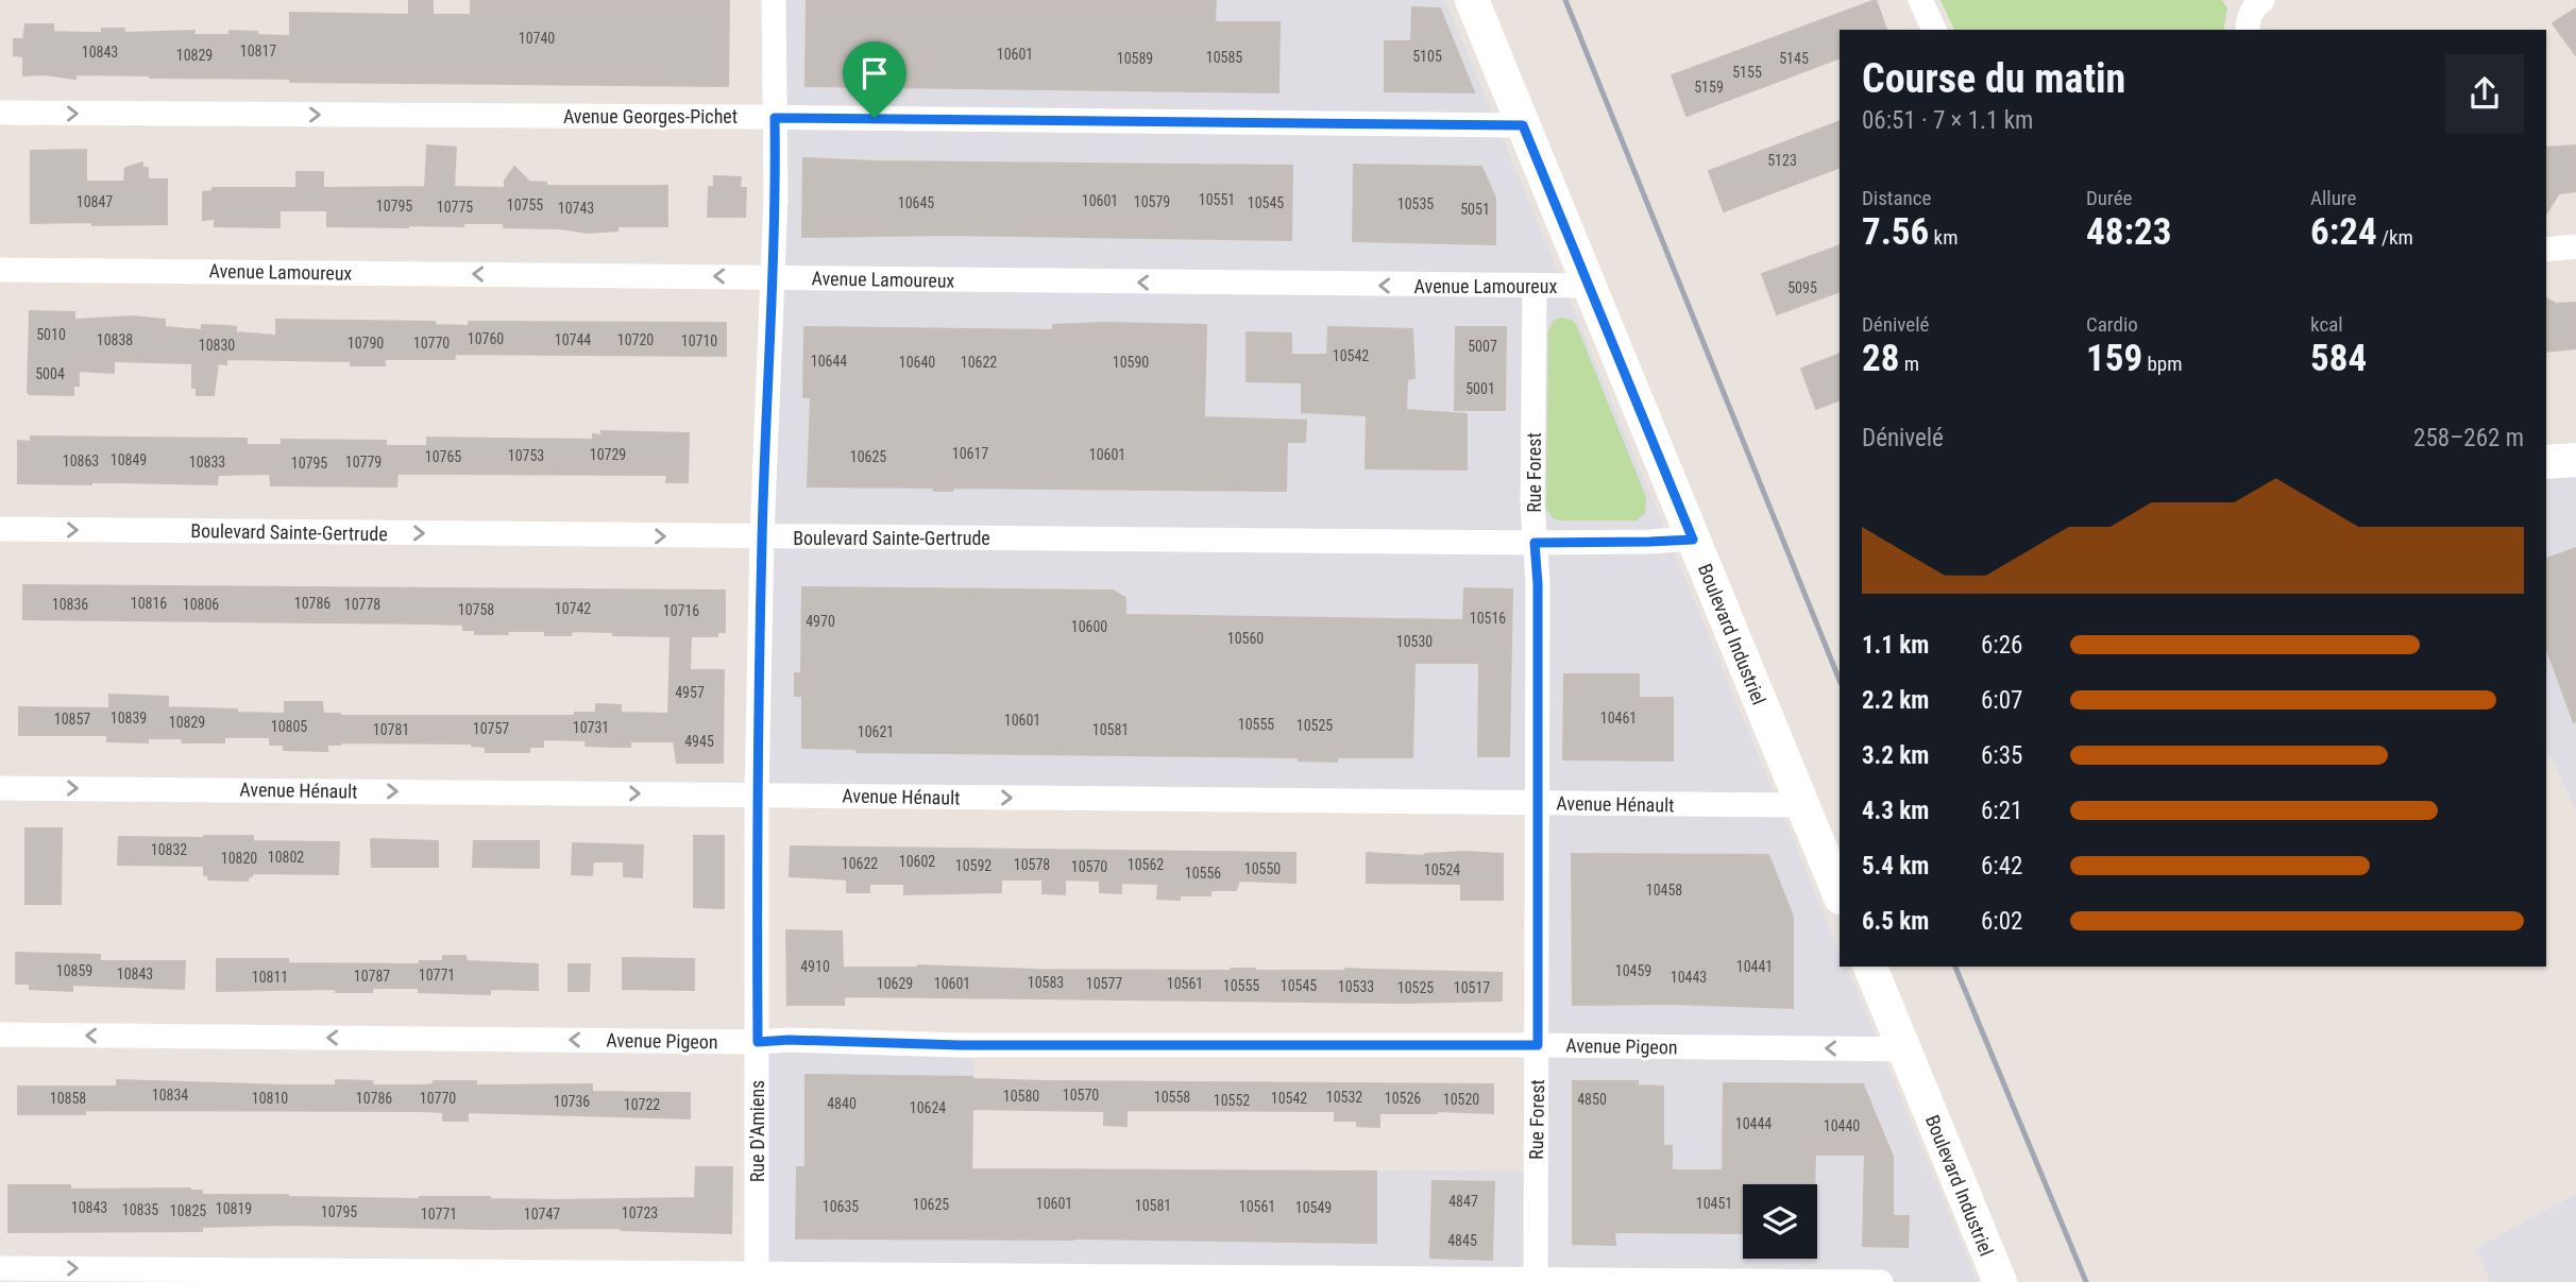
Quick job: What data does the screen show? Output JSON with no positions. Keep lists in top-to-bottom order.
{
  "streets": {
    "street": [
      "Avenue Georges-Pichet",
      "Avenue Lamoureux",
      "Rue Forest",
      "Boulevard Sainte-Gertrude",
      "Boulevard Industriel",
      "Avenue Hénault",
      "Avenue Pigeon",
      "Rue D'Amiens"
    ]
  },
  "crossings": [
    ["Avenue Georges-Pichet", "Boulevard Industriel"],
    ["Avenue Georges-Pichet", "Rue D'Amiens"],
    ["Avenue Lamoureux", "Rue Forest"],
    ["Avenue Lamoureux", "Boulevard Industriel"],
    ["Avenue Lamoureux", "Rue D'Amiens"],
    ["Rue Forest", "Boulevard Sainte-Gertrude"],
    ["Rue Forest", "Avenue Hénault"],
    ["Rue Forest", "Avenue Pigeon"],
    ["Boulevard Sainte-Gertrude", "Boulevard Industriel"],
    ["Boulevard Sainte-Gertrude", "Rue D'Amiens"],
    ["Boulevard Industriel", "Avenue Hénault"],
    ["Boulevard Industriel", "Avenue Pigeon"],
    ["Avenue Hénault", "Rue D'Amiens"],
    ["Avenue Pigeon", "Rue D'Amiens"]
  ],
  "one_way": [
    "Avenue Georges-Pichet",
    "Avenue Lamoureux",
    "Boulevard Sainte-Gertrude",
    "Avenue Hénault",
    "Avenue Pigeon"
  ],
  "house_numbers": [
    "10740",
    "10817",
    "10843",
    "10601",
    "10829",
    "5105",
    "10585",
    "10589",
    "5145",
    "5155",
    "5159",
    "5123",
    "10551",
    "10601",
    "10847",
    "10579",
    "10645",
    "10545",
    "10535",
    "10755",
    "10795",
    "10775",
    "10743",
    "5051",
    "5095",
    "5010",
    "10760",
    "10838",
    "10744",
    "10720",
    "10710",
    "10790",
    "10770",
    "10830",
    "5007",
    "10542",
    "10644",
    "10640",
    "10622",
    "10590",
    "5004",
    "5001",
    "10617",
    "10729",
    "10601",
    "10753",
    "10765",
    "10625",
    "10849",
    "10863",
    "10833",
    "10779",
    "10795",
    "10816",
    "10786",
    "10836",
    "10806",
    "10778",
    "10742",
    "10758",
    "10716",
    "10516",
    "4970",
    "10600",
    "10560",
    "10530",
    "4957",
    "10839",
    "10461",
    "10857",
    "10601",
    "10829",
    "10555",
    "10525",
    "10805",
    "10731",
    "10757",
    "10781",
    "10581",
    "10621",
    "4945",
    "10832",
    "10802",
    "10820",
    "10602",
    "10622",
    "10578",
    "10562",
    "10592",
    "10570",
    "10550",
    "10524",
    "10556",
    "10458",
    "4910",
    "10441",
    "10859",
    "10459",
    "10843",
    "10771",
    "10787",
    "10811",
    "10443",
    "10583",
    "10629",
    "10601",
    "10577",
    "10561",
    "10555",
    "10545",
    "10533",
    "10525",
    "10517",
    "10834",
    "10570",
    "10580",
    "10558",
    "10532",
    "10858",
    "10810",
    "10786",
    "10770",
    "10542",
    "10526",
    "10520",
    "4850",
    "10552",
    "10736",
    "4840",
    "10722",
    "10624",
    "10444",
    "10440",
    "4847",
    "10601",
    "10451",
    "10625",
    "10581",
    "10635",
    "10561",
    "10843",
    "10549",
    "10819",
    "10835",
    "10825",
    "10795",
    "10723",
    "10771",
    "10747",
    "4845"
  ],
  "page": {
    "heading": ["Course du matin", "06:51 · 7 × 1.1 km"],
    "stats": [
      ["Distance", "7.56 km"],
      ["Durée", "48:23"],
      ["Allure", "6:24 /km"],
      ["Dénivelé", "28 m"],
      ["Cardio", "159 bpm"],
      ["kcal", "584"]
    ],
    "chart": ["Dénivelé", "258–262 m"],
    "list": [
      {
        "name": "1.1 km",
        "note": "6:26"
      },
      {
        "name": "2.2 km",
        "note": "6:07"
      },
      {
        "name": "3.2 km",
        "note": "6:35"
      },
      {
        "name": "4.3 km",
        "note": "6:21"
      },
      {
        "name": "5.4 km",
        "note": "6:42"
      },
      {
        "name": "6.5 km",
        "note": "6:02"
      }
    ]
  }
}
